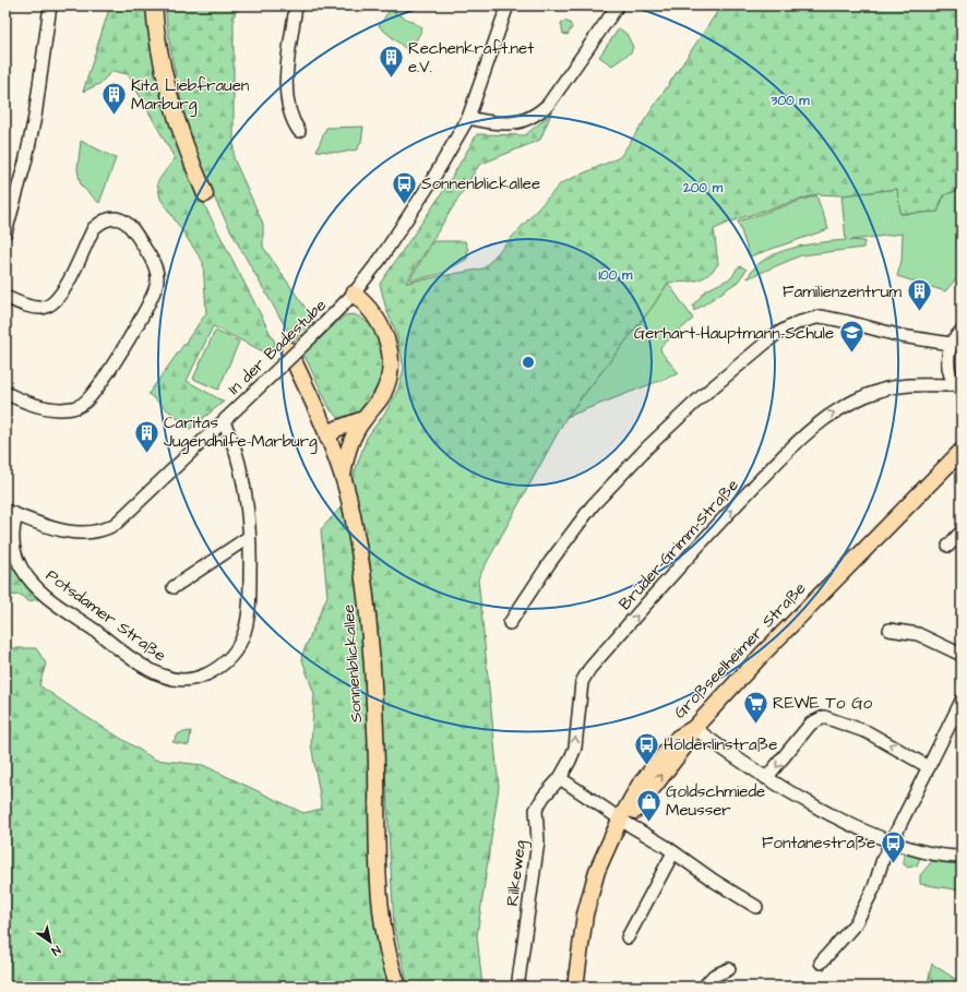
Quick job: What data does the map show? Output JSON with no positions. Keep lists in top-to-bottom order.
{
  "streets": {
    "main road": ["Großseelheimer Straße", "Sonnenblickallee"],
    "street": [
      "In der Badestube",
      "Brüder-Grimm-Straße",
      "Potsdamer Straße",
      "Rilkeweg"
    ]
  },
  "crossings": [
    ["In der Badestube", "Potsdamer Straße"],
    ["Brüder-Grimm-Straße", "Rilkeweg"]
  ],
  "one_way": ["Brüder-Grimm-Straße"],
  "places": {
    "building": [
      "Rechenkraft.net e.V.",
      "Kita Liebfrauen Marburg",
      "Familienzentrum",
      "Caritas Jugendhilfe-Marburg"
    ],
    "bus stop": ["Sonnenblickallee", "Hölderlinstraße", "Fontanestraße"],
    "school or university": ["Gerhart-Hauptmann-Schule"],
    "supermarket": ["REWE To Go"],
    "shop": ["Goldschmiede Meusser"]
  },
  "north": "bottom right",
  "rings": ["300 m", "200 m", "100 m"]
}
